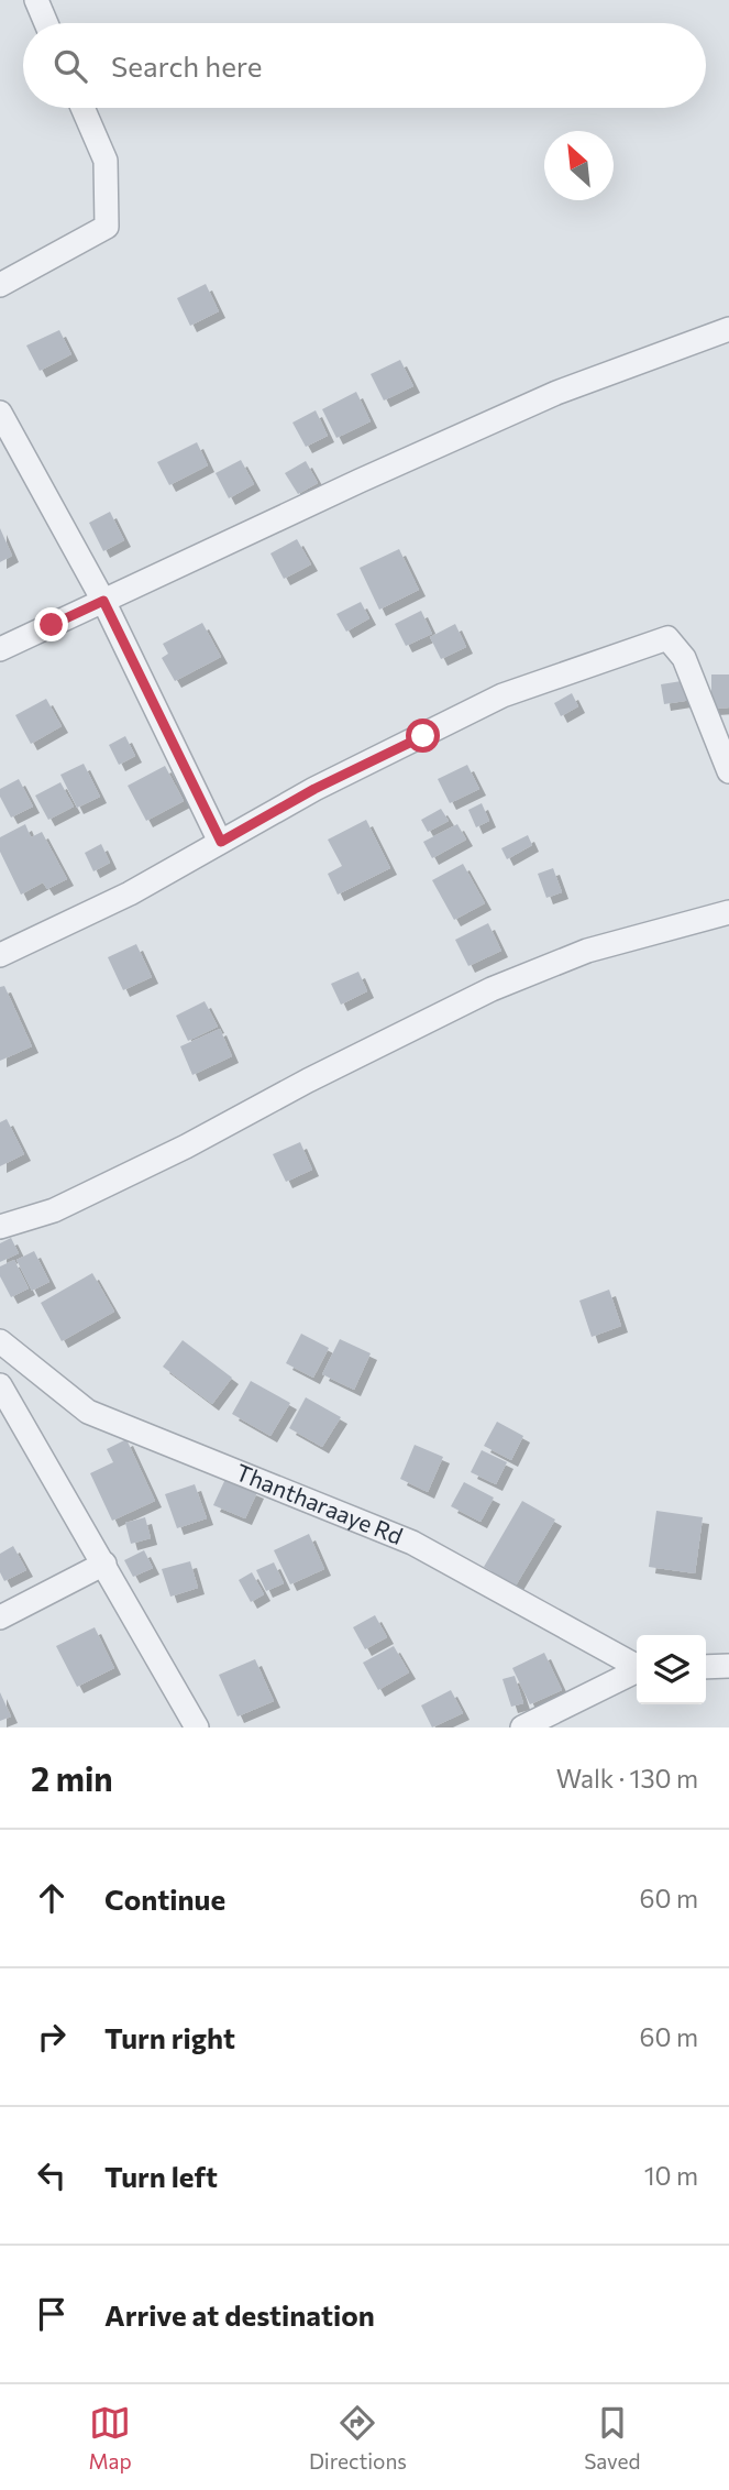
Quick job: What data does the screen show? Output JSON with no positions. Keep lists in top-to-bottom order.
{
  "streets": {
    "street": ["Thantharaaye Rd"]
  },
  "north": "top left",
  "page": {
    "search": "Search here",
    "heading": ["2 min", "Walk · 130 m"],
    "list": [
      ["Continue", "60 m"],
      ["Turn right", "60 m"],
      ["Turn left", "10 m"],
      "Arrive at destination"
    ],
    "nav": ["Map", "Directions", "Saved"]
  }
}
